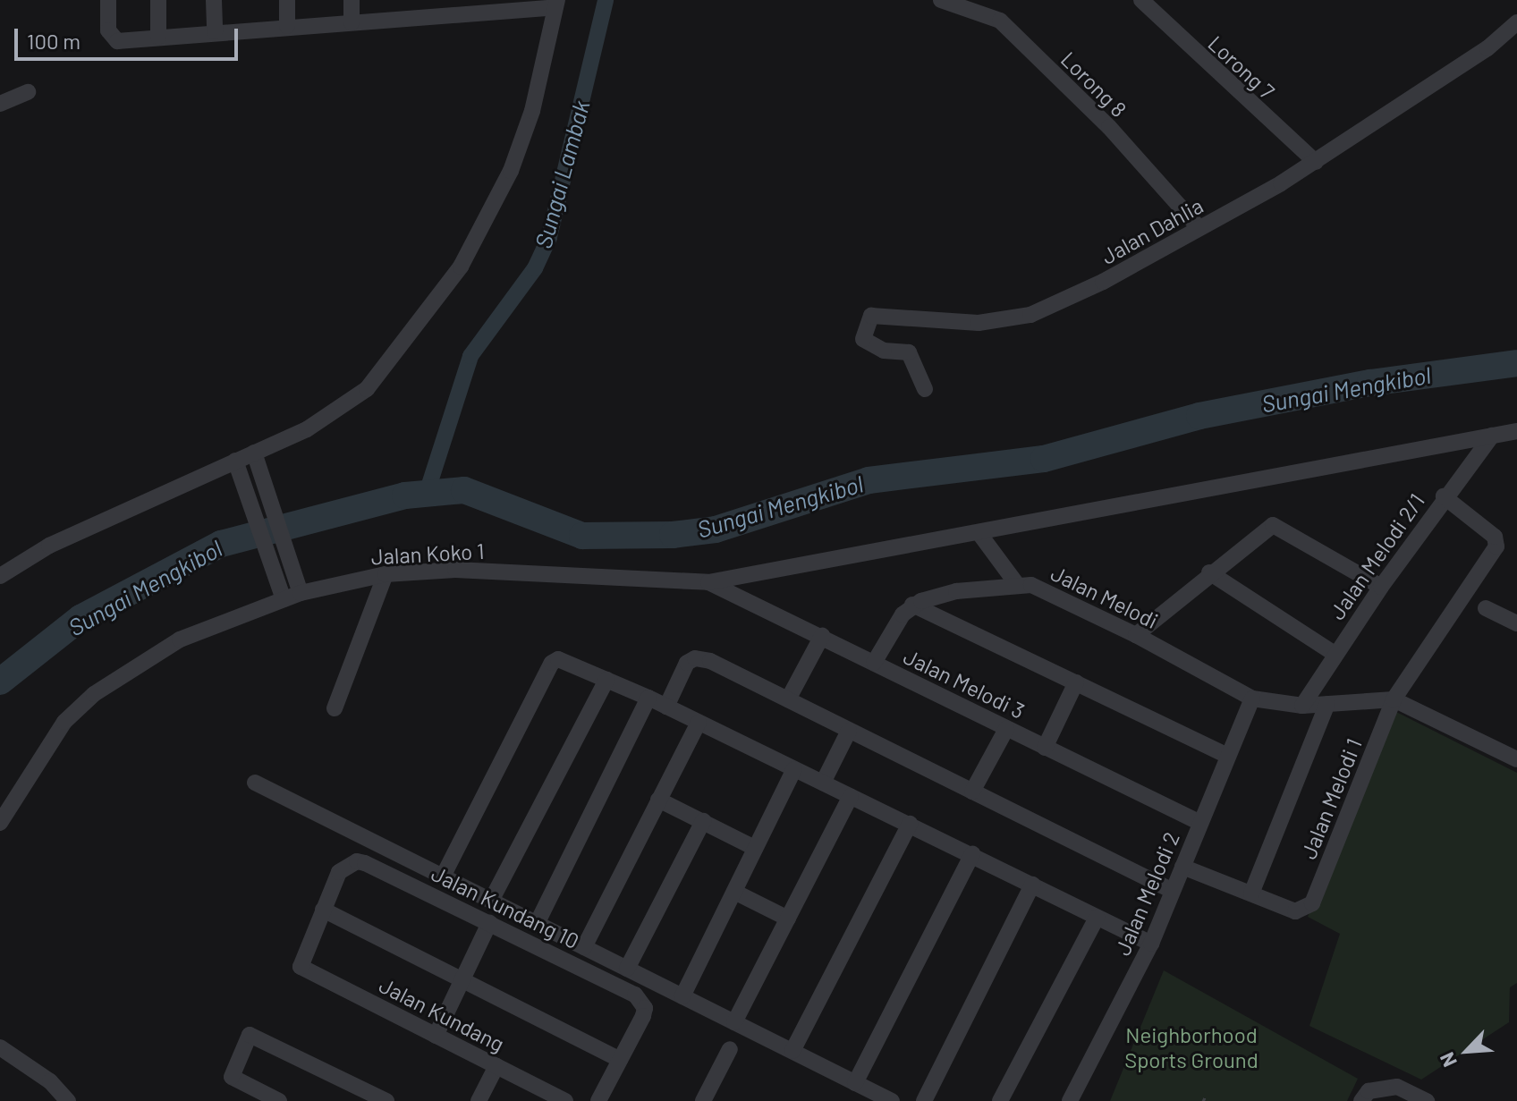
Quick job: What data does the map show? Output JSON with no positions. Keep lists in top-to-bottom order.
{
  "streets": {
    "street": [
      "Lorong 7",
      "Lorong 8",
      "Jalan Dahlia",
      "Jalan Koko 1",
      "Jalan Melodi 2/1",
      "Jalan Melodi",
      "Jalan Melodi 3",
      "Jalan Melodi 1",
      "Jalan Melodi 2",
      "Jalan Kundang 10",
      "Jalan Kundang"
    ]
  },
  "crossings": [
    ["Lorong 7", "Jalan Dahlia"],
    ["Lorong 8", "Jalan Dahlia"],
    ["Jalan Koko 1", "Jalan Melodi 3"],
    ["Jalan Melodi 2/1", "Jalan Melodi 1"],
    ["Jalan Melodi", "Jalan Melodi 2"],
    ["Jalan Melodi 3", "Jalan Melodi 2"],
    ["Jalan Kundang 10", "Jalan Kundang"]
  ],
  "water": ["Sungai Lambak", "Sungai Mengkibol"],
  "parks": ["Neighborhood Sports Ground"],
  "scale_bar": "100 m",
  "north": "bottom left"
}
